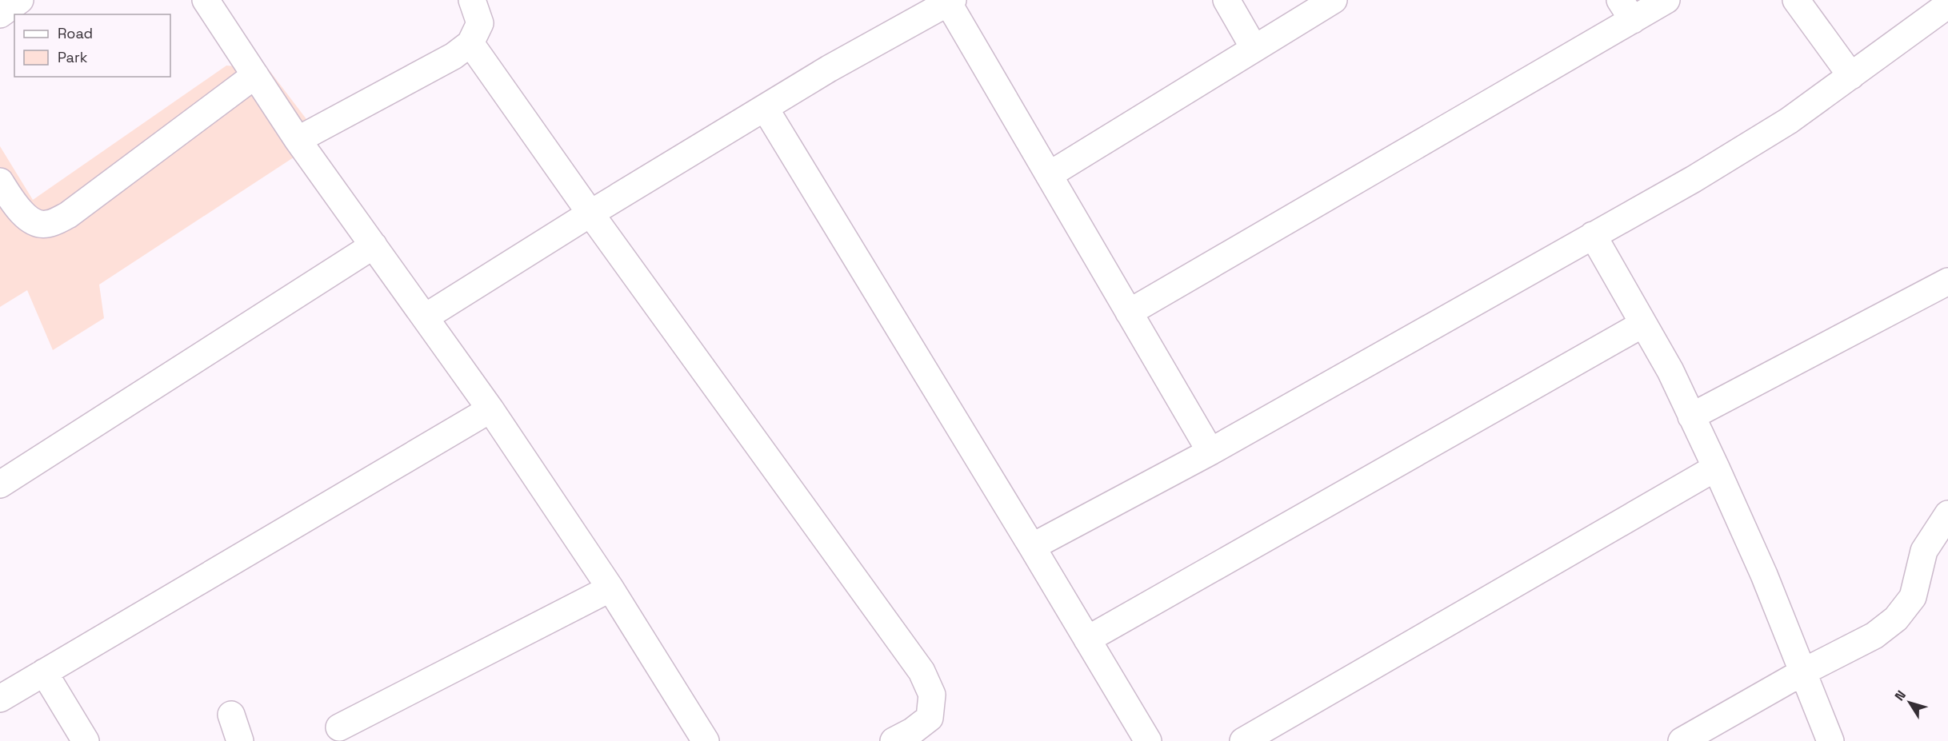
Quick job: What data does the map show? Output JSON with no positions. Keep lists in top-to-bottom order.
{
  "legend": ["Road", "Park"],
  "north": "top left"
}
